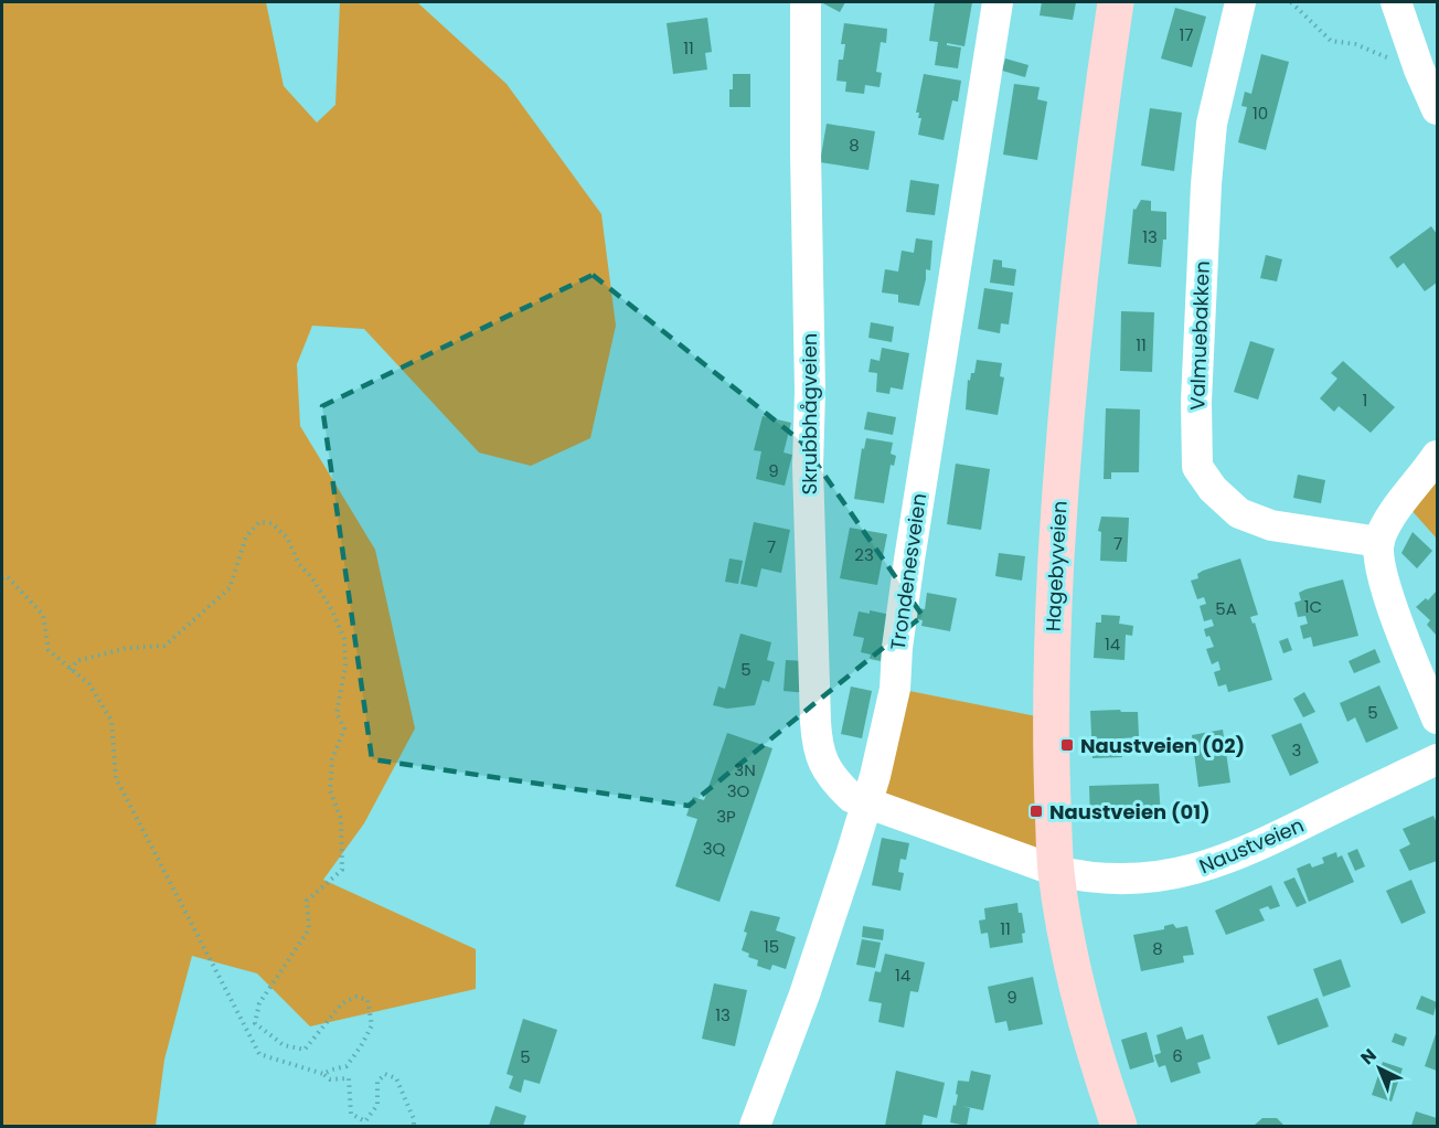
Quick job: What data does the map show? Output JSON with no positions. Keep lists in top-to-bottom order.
{
  "streets": {
    "main road": ["Hagebyveien"],
    "street": [
      "Valmuebakken",
      "Skrubbhågveien",
      "Trondenesveien",
      "Naustveien"
    ]
  },
  "crossings": [
    ["Skrubbhågveien", "Trondenesveien"],
    ["Skrubbhågveien", "Naustveien"],
    ["Hagebyveien", "Naustveien"],
    ["Trondenesveien", "Naustveien"]
  ],
  "places": {
    "transit": ["Naustveien (02)", "Naustveien (01)"]
  },
  "house_numbers": [
    "17",
    "11",
    "10",
    "8",
    "13",
    "11",
    "1",
    "9",
    "7",
    "7",
    "23",
    "1C",
    "5A",
    "14",
    "5",
    "5",
    "3",
    "3N",
    "3O",
    "3P",
    "3Q",
    "11",
    "15",
    "8",
    "14",
    "9",
    "13",
    "6",
    "5"
  ],
  "north": "top left"
}
